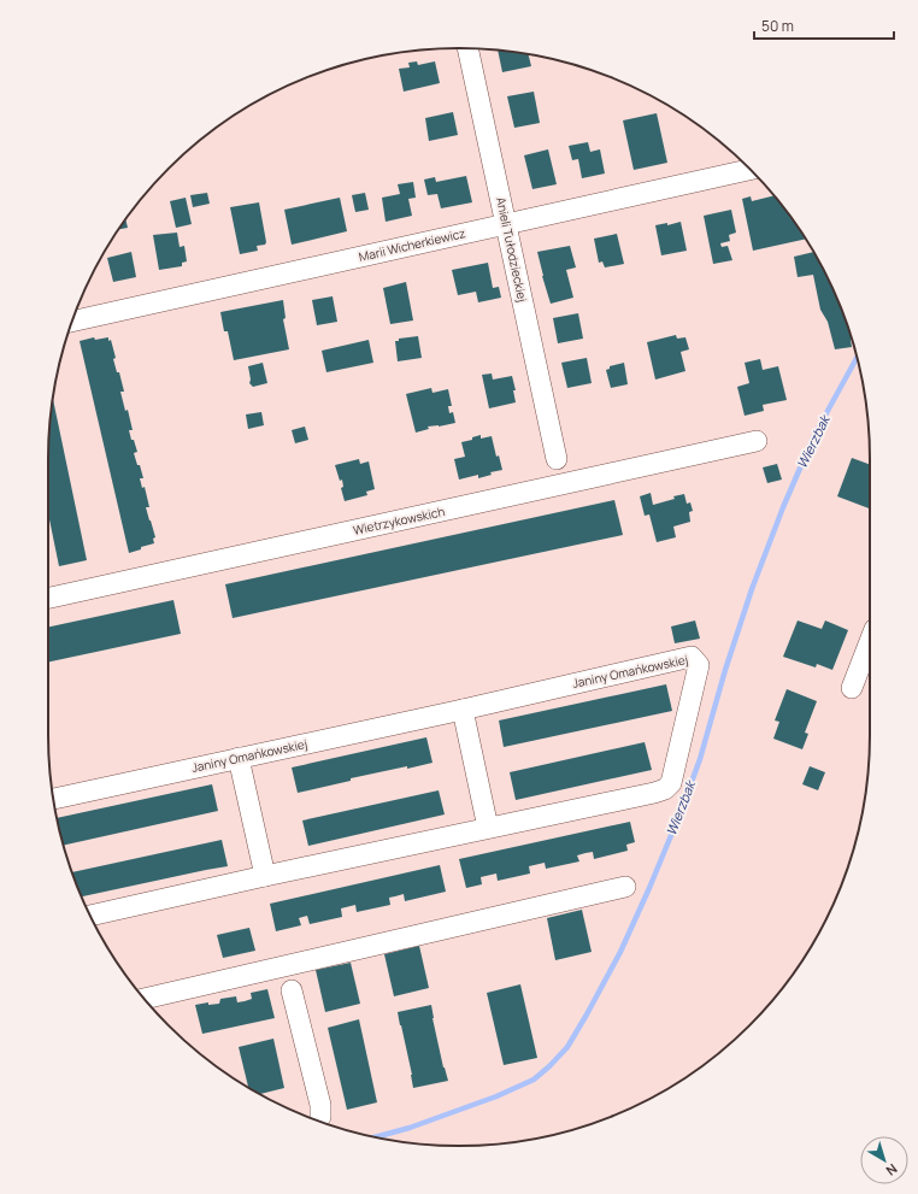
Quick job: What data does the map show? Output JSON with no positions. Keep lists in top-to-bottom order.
{
  "streets": {
    "street": [
      "Marii Wicherkiewicz",
      "Anieli Tułodzieckiej",
      "Wietrzykowskich",
      "Janiny Omańkowskiej"
    ]
  },
  "crossings": [
    ["Marii Wicherkiewicz", "Anieli Tułodzieckiej"]
  ],
  "water": ["Wierzbak"],
  "scale_bar": "50 m",
  "north": "bottom right"
}
